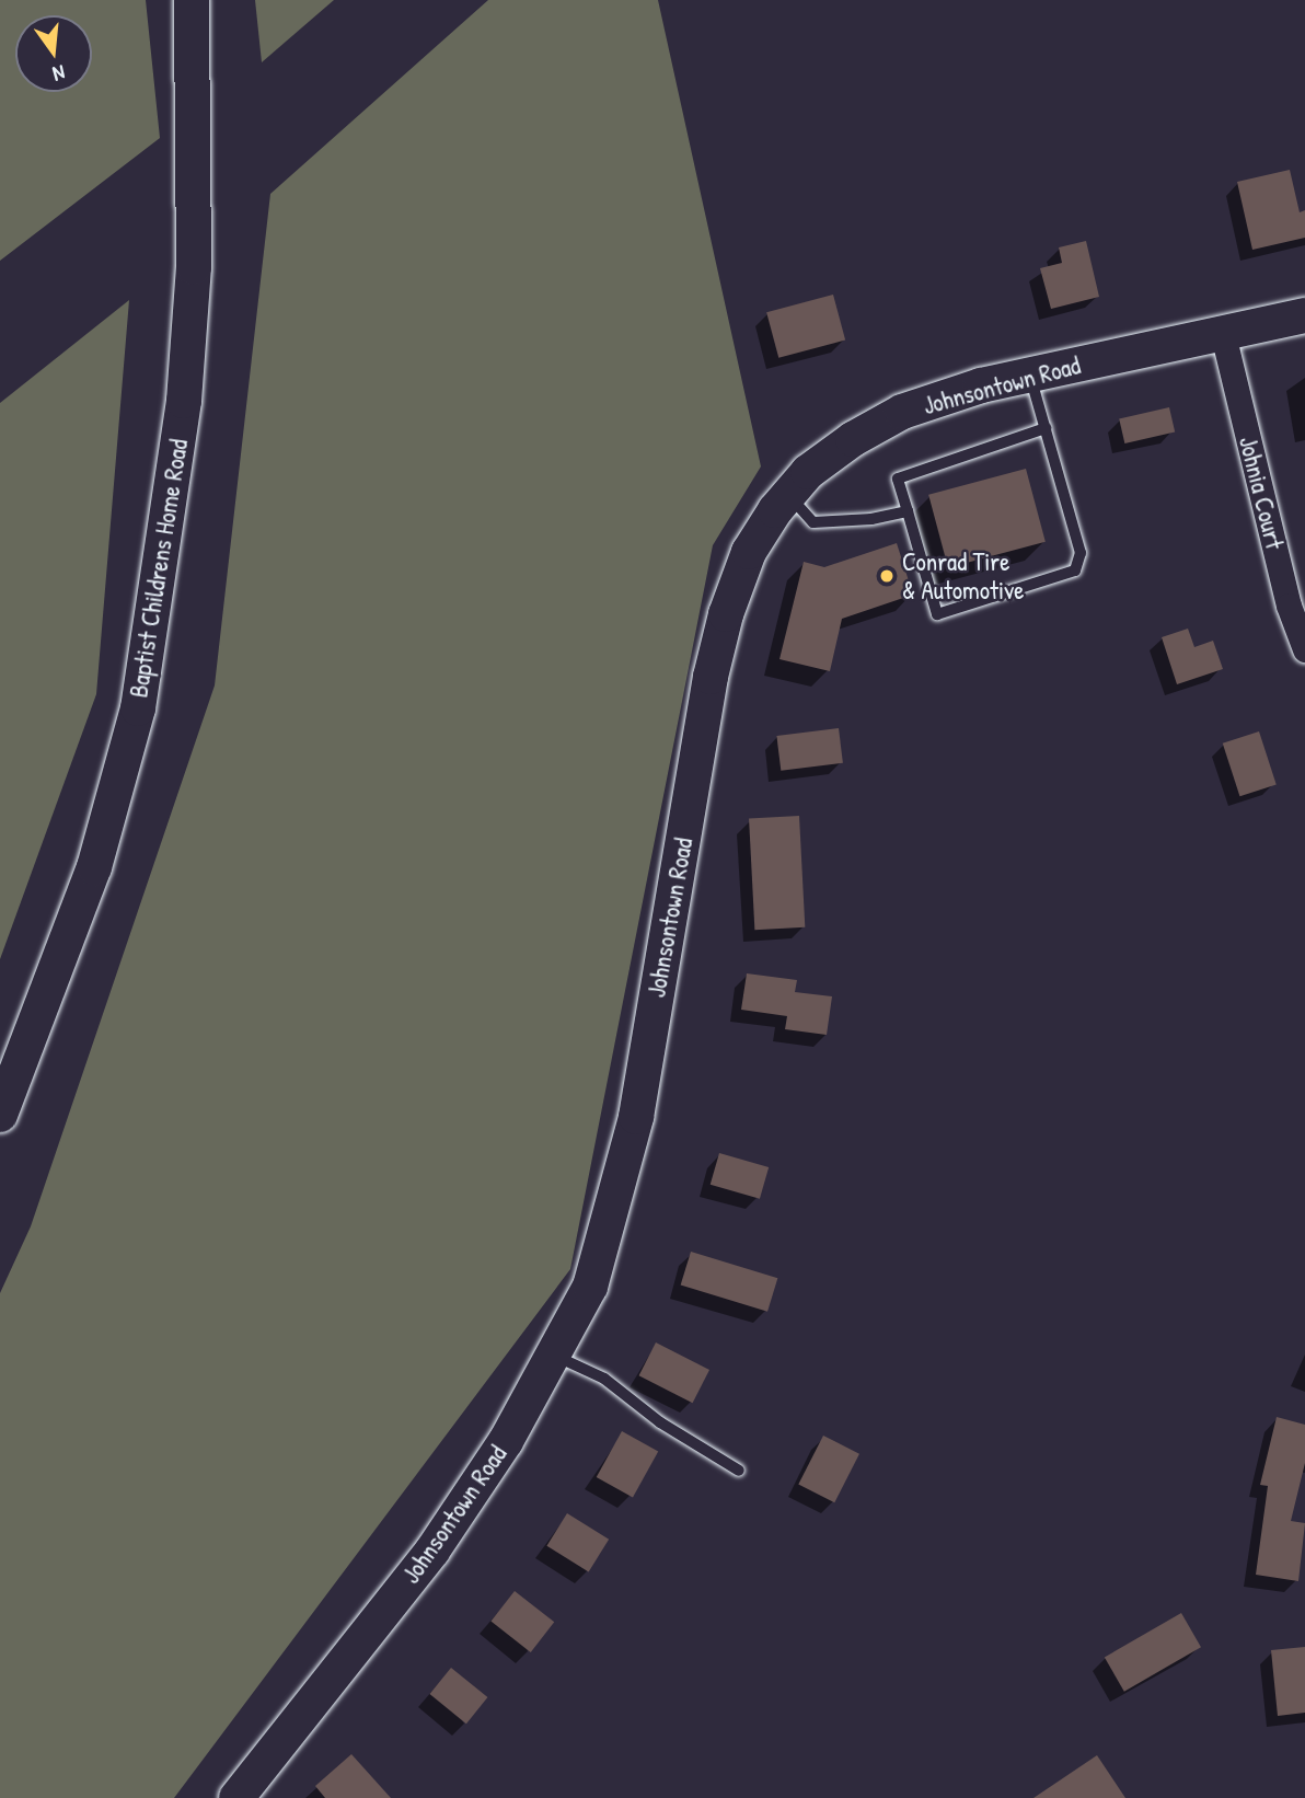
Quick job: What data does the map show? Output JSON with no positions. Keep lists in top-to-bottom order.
{
  "streets": {
    "street": ["Johnsontown Road", "Johnia Court", "Baptist Childrens Home Road"]
  },
  "crossings": [
    ["Johnsontown Road", "Johnia Court"]
  ],
  "places": ["Conrad Tire & Automotive"],
  "north": "bottom"
}
